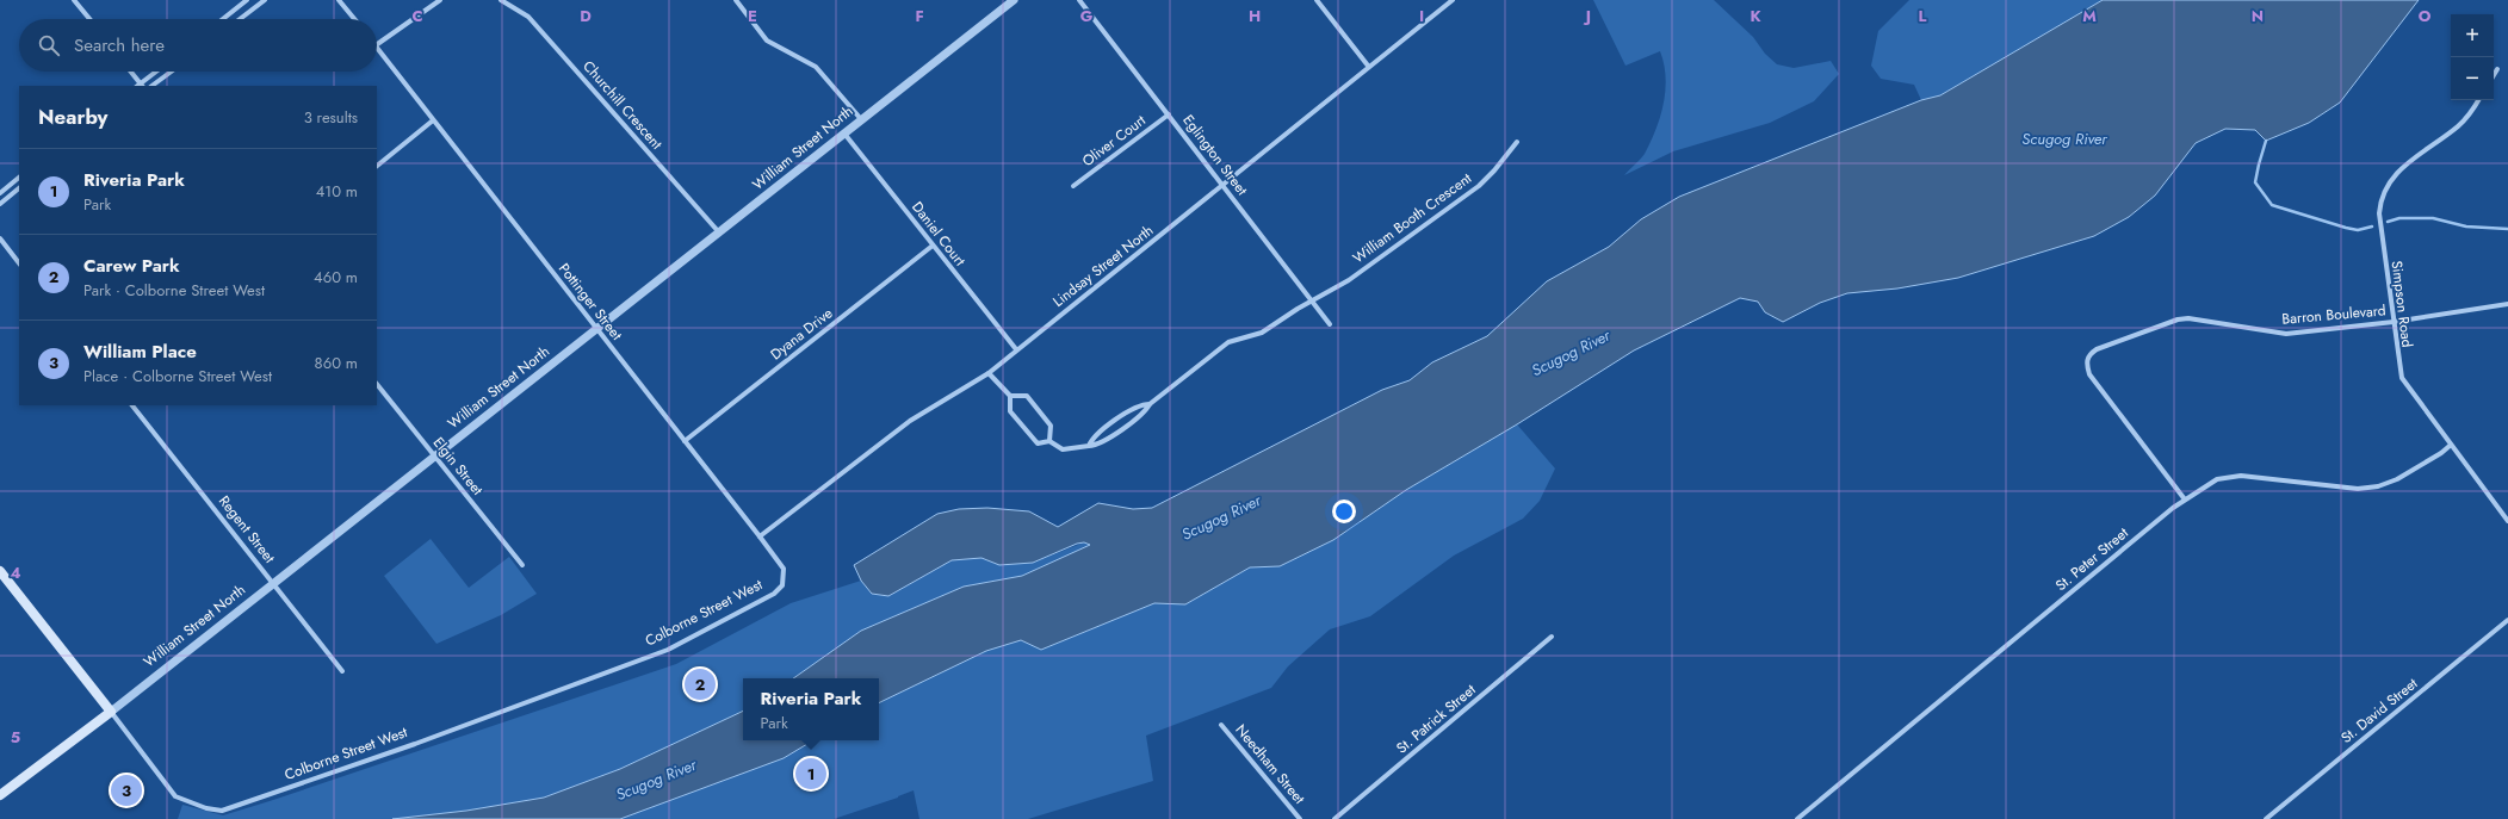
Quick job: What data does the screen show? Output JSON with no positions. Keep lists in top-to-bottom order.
{
  "streets": {
    "main road": ["William Street North", "Colborne Street West"],
    "street": [
      "Churchill Crescent",
      "Oliver Court",
      "Eglington Street",
      "William Booth Crescent",
      "Daniel Court",
      "Lindsay Street North",
      "Pottinger Street",
      "Simpson Road",
      "Barron Boulevard",
      "Dyana Drive",
      "Elgin Street",
      "Regent Street",
      "St. Peter Street",
      "St. David Street",
      "St. Patrick Street",
      "Needham Street"
    ]
  },
  "crossings": [
    ["Churchill Crescent", "William Street North"],
    ["Oliver Court", "Eglington Street"],
    ["William Street North", "Daniel Court"],
    ["William Street North", "Pottinger Street"],
    ["William Street North", "Elgin Street"],
    ["William Street North", "Regent Street"],
    ["William Street North", "Colborne Street West"],
    ["Eglington Street", "William Booth Crescent"],
    ["Eglington Street", "Lindsay Street North"],
    ["Daniel Court", "Lindsay Street North"],
    ["Daniel Court", "Dyana Drive"],
    ["Lindsay Street North", "Pottinger Street"],
    ["Pottinger Street", "Dyana Drive"],
    ["Pottinger Street", "Colborne Street West"],
    ["Simpson Road", "Barron Boulevard"],
    ["Simpson Road", "St. Peter Street"],
    ["Barron Boulevard", "St. Peter Street"]
  ],
  "water": ["Scugog River"],
  "page": {
    "map_buttons": ["+", "−"],
    "search": "Search here",
    "heading": ["Nearby", "3 results"],
    "list": [
      {
        "mark": "1",
        "name": "Riveria Park",
        "note": "Park",
        "value": "410 m"
      },
      {
        "mark": "2",
        "name": "Carew Park",
        "note": "Park · Colborne Street West",
        "value": "460 m"
      },
      {
        "mark": "3",
        "name": "William Place",
        "note": "Place · Colborne Street West",
        "value": "860 m"
      }
    ],
    "pins": ["2", "1", "3"],
    "popup": ["Riveria Park", "Park"]
  },
  "grid": {
    "columns": [
      "C",
      "D",
      "E",
      "F",
      "G",
      "H",
      "I",
      "J",
      "K",
      "L",
      "M",
      "N",
      "O"
    ],
    "rows": ["4", "5"]
  }
}
